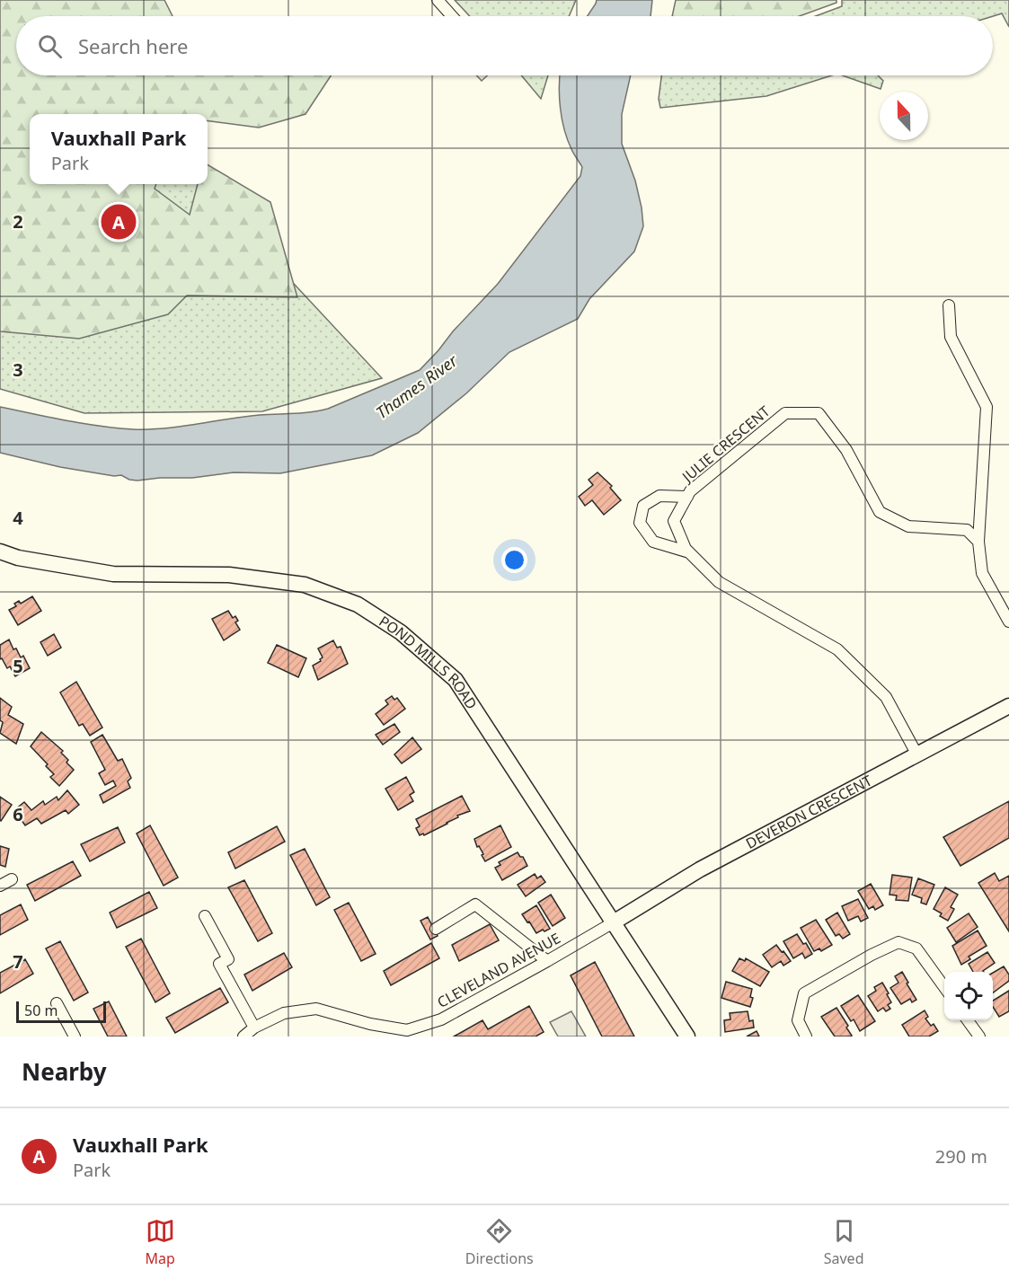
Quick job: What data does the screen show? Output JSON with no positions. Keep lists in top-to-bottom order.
{
  "streets": {
    "main road": ["POND MILLS ROAD", "DEVERON CRESCENT"],
    "street": ["JULIE CRESCENT", "CLEVELAND AVENUE"]
  },
  "crossings": [
    ["JULIE CRESCENT", "DEVERON CRESCENT"],
    ["POND MILLS ROAD", "DEVERON CRESCENT"],
    ["POND MILLS ROAD", "CLEVELAND AVENUE"],
    ["DEVERON CRESCENT", "CLEVELAND AVENUE"]
  ],
  "water": ["Thames River"],
  "scale_bar": "50 m",
  "north": "top",
  "page": {
    "search": "Search here",
    "popup": ["Vauxhall Park", "Park"],
    "pins": "A",
    "scale": "50 m",
    "heading": "Nearby",
    "list": [
      {
        "mark": "A",
        "name": "Vauxhall Park",
        "note": "Park",
        "value": "290 m"
      }
    ],
    "nav": ["Map", "Directions", "Saved"]
  },
  "grid": {
    "rows": [
      "2",
      "3",
      "4",
      "5",
      "6",
      "7"
    ]
  }
}
